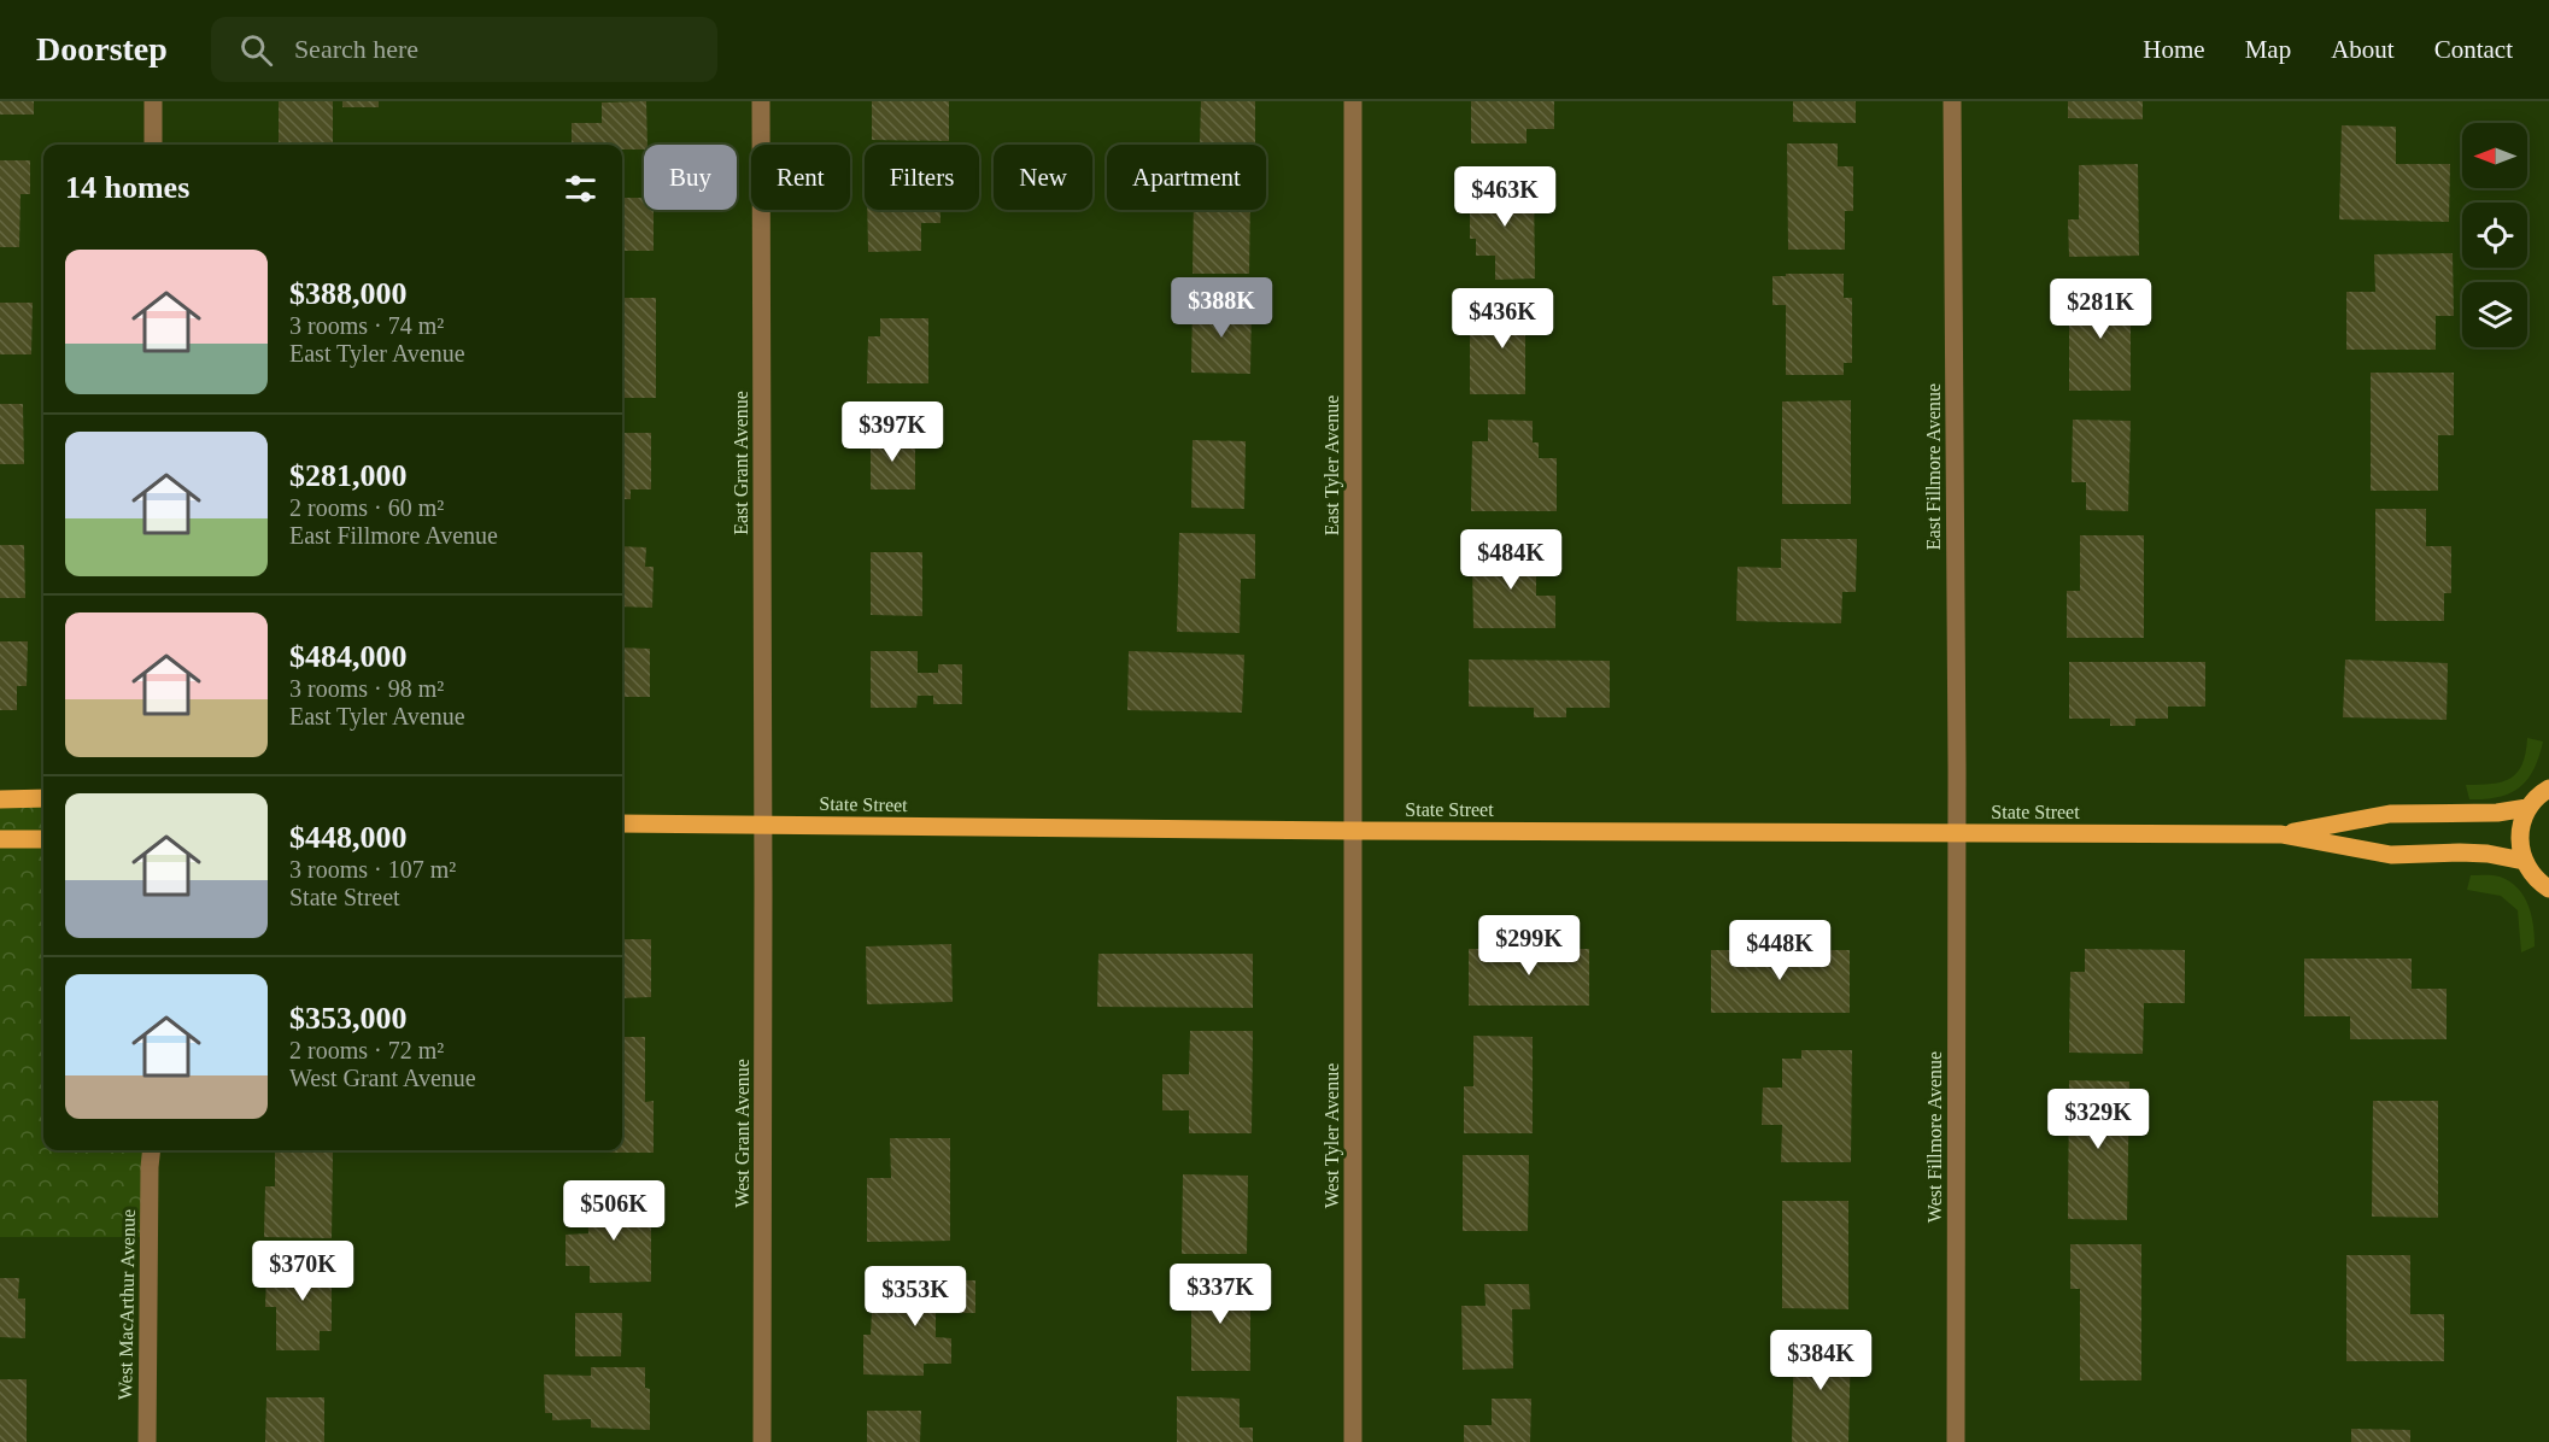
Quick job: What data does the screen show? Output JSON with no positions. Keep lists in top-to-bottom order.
{
  "streets": {
    "main road": ["State Street"],
    "street": [
      "East Grant Avenue",
      "East Tyler Avenue",
      "East Fillmore Avenue",
      "West Grant Avenue",
      "West Tyler Avenue",
      "West Fillmore Avenue",
      "West MacArthur Avenue"
    ]
  },
  "crossings": [
    ["East Grant Avenue", "State Street"],
    ["East Grant Avenue", "West Grant Avenue"],
    ["East Tyler Avenue", "State Street"],
    ["East Tyler Avenue", "West Tyler Avenue"],
    ["East Fillmore Avenue", "State Street"],
    ["East Fillmore Avenue", "West Fillmore Avenue"],
    ["State Street", "West Grant Avenue"],
    ["State Street", "West Tyler Avenue"],
    ["State Street", "West Fillmore Avenue"]
  ],
  "north": "left",
  "page": {
    "header": "Doorstep",
    "search": "Search here",
    "nav": [
      "Home",
      "Map",
      "About",
      "Contact"
    ],
    "chip": [
      "Buy",
      "Rent",
      "Filters",
      "New",
      "Apartment"
    ],
    "heading": "14 homes",
    "price": [
      "$463K",
      "$388K",
      "$281K",
      "$436K",
      "$397K",
      "$484K",
      "$299K",
      "$448K",
      "$329K",
      "$506K",
      "$370K",
      "$337K",
      "$353K",
      "$384K"
    ],
    "list": [
      {
        "name": "$388,000",
        "note": "3 rooms · 74 m² · East Tyler Avenue"
      },
      {
        "name": "$281,000",
        "note": "2 rooms · 60 m² · East Fillmore Avenue"
      },
      {
        "name": "$484,000",
        "note": "3 rooms · 98 m² · East Tyler Avenue"
      },
      {
        "name": "$448,000",
        "note": "3 rooms · 107 m² · State Street"
      },
      {
        "name": "$353,000",
        "note": "2 rooms · 72 m² · West Grant Avenue"
      }
    ]
  }
}
